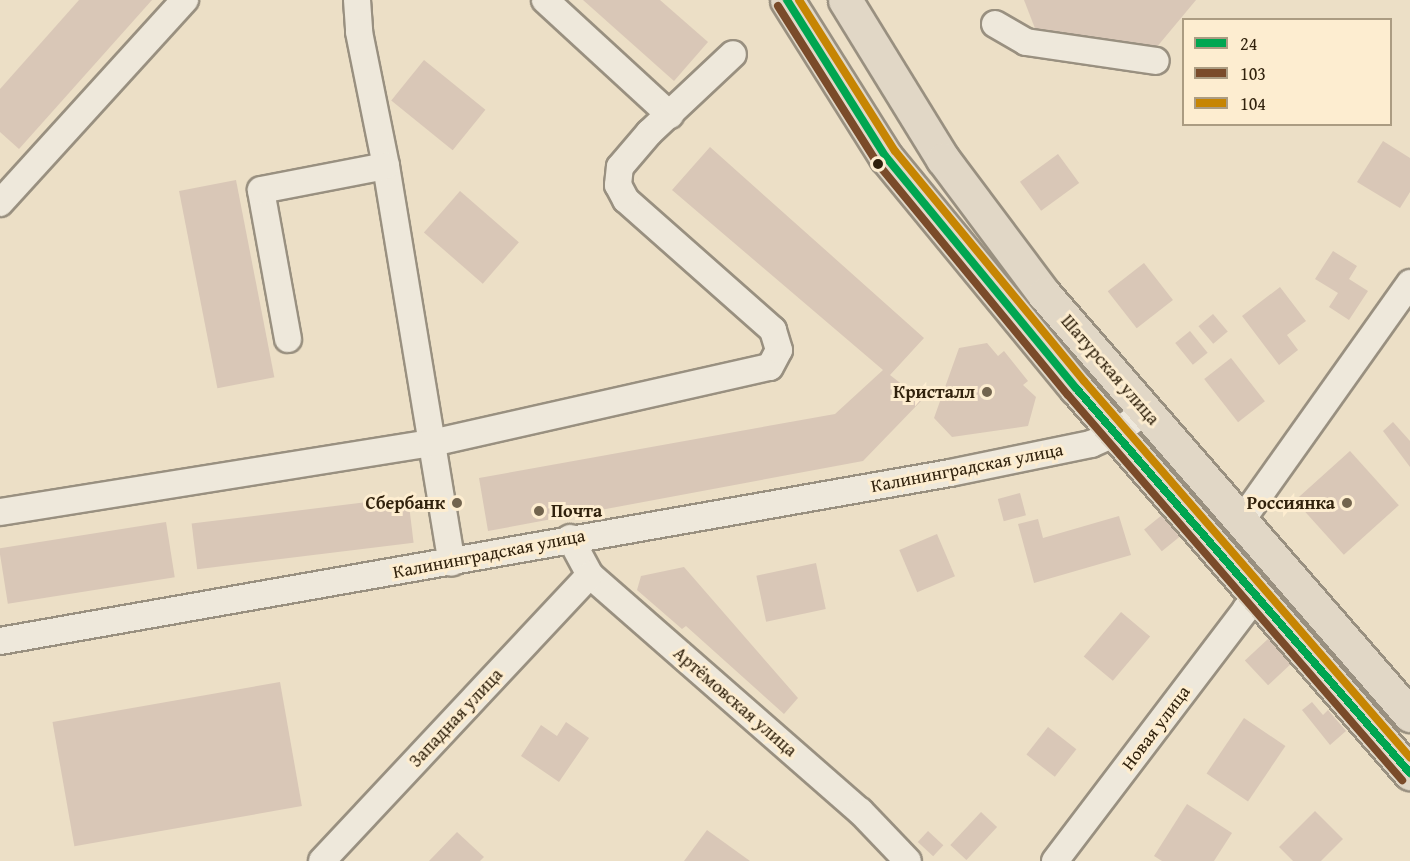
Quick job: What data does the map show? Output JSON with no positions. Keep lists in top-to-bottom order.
{
  "streets": {
    "main road": ["Шатурская улица"],
    "street": [
      "Калининградская улица",
      "Артёмовская улица",
      "Западная улица",
      "Новая улица"
    ]
  },
  "crossings": [
    ["Шатурская улица", "Калининградская улица"],
    ["Шатурская улица", "Новая улица"],
    ["Калининградская улица", "Артёмовская улица"],
    ["Артёмовская улица", "Западная улица"]
  ],
  "places": [
    "Кристалл",
    "Сбербанк",
    "Россиянка",
    "Почта"
  ],
  "lines": ["transit line 24", "transit line 104", "transit line 103"],
  "legend": ["24", "103", "104"]
}
